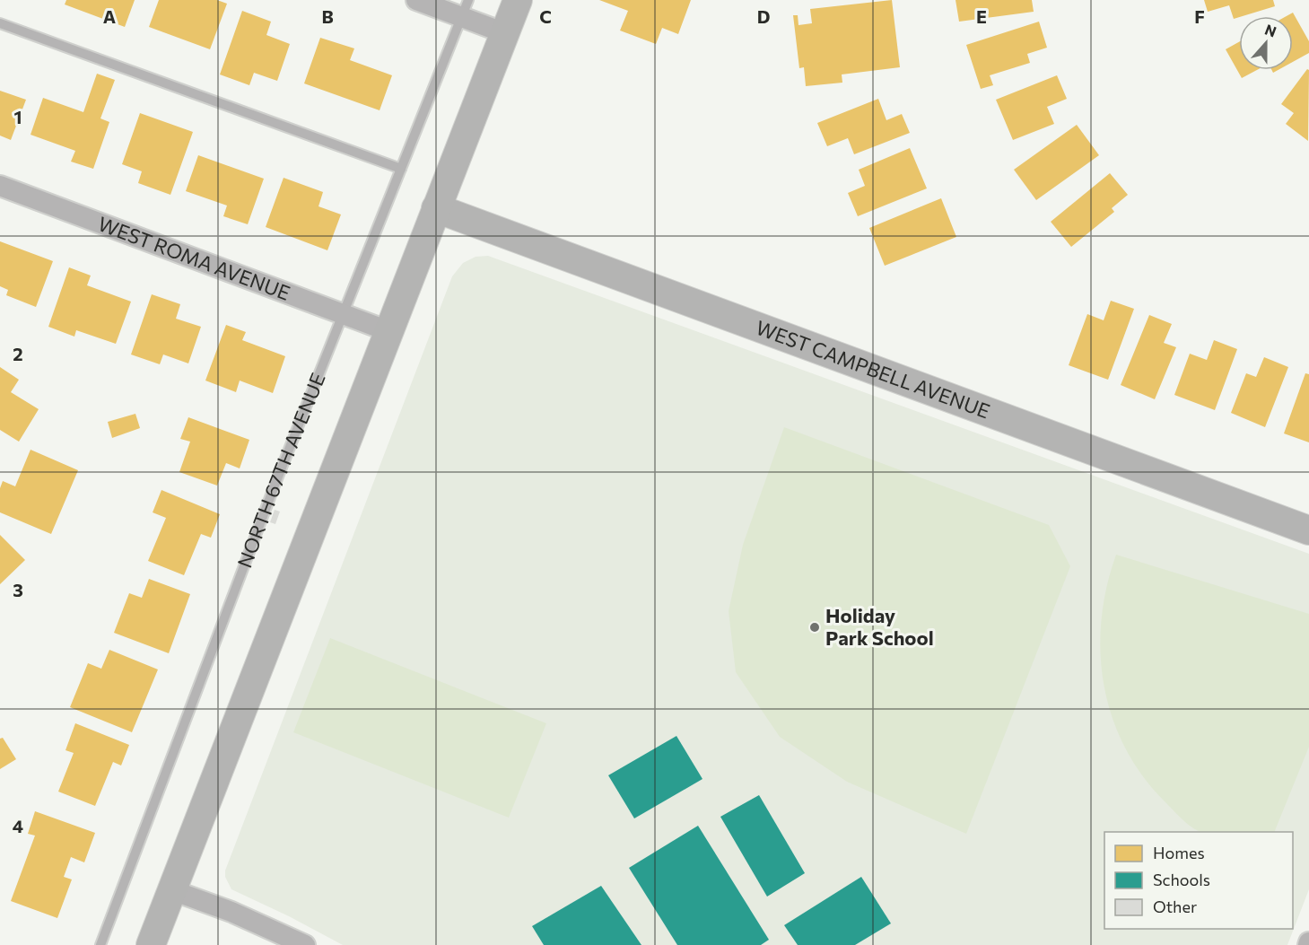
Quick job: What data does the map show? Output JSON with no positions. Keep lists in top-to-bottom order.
{
  "streets": {
    "main road": ["WEST CAMPBELL AVENUE"],
    "street": ["WEST ROMA AVENUE"],
    "lane": ["NORTH 67TH AVENUE"]
  },
  "crossings": [
    ["WEST ROMA AVENUE", "NORTH 67TH AVENUE"]
  ],
  "places": ["Holiday Park School"],
  "legend": ["Homes", "Schools", "Other"],
  "north": "top",
  "grid": {
    "columns": [
      "A",
      "B",
      "C",
      "D",
      "E",
      "F"
    ],
    "rows": [
      "1",
      "2",
      "3",
      "4"
    ]
  }
}
